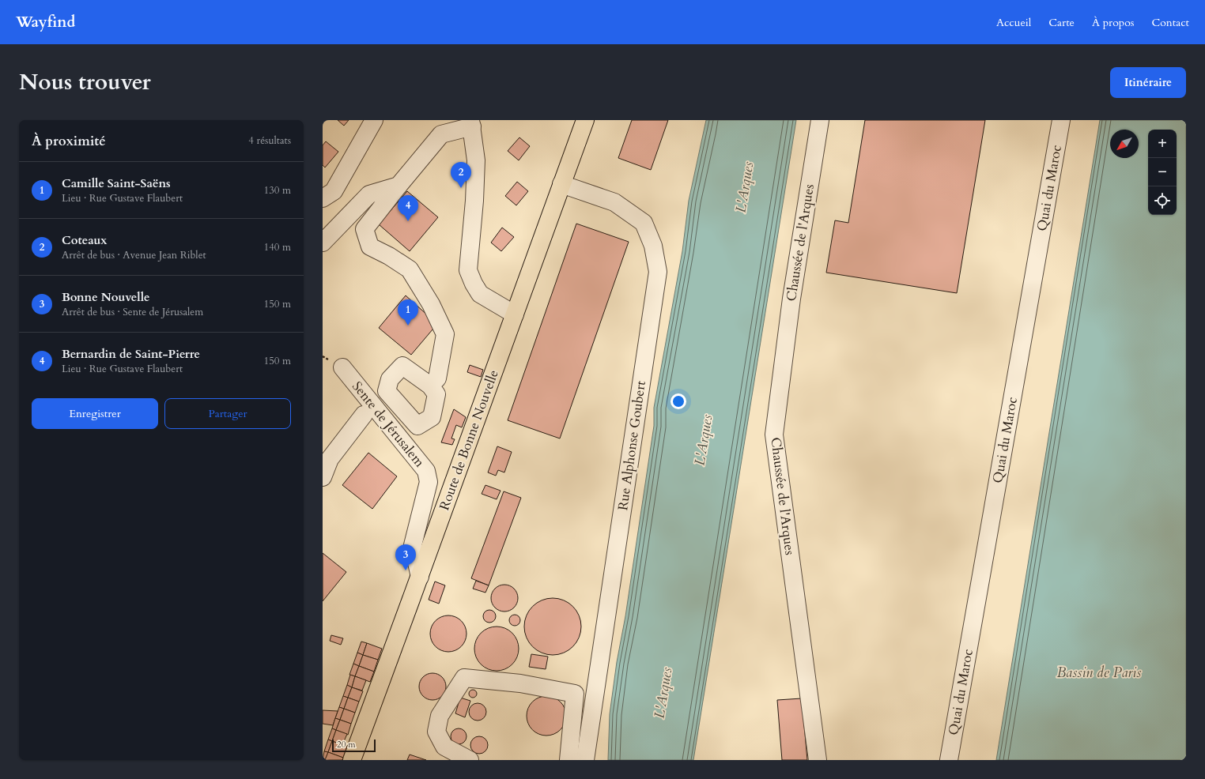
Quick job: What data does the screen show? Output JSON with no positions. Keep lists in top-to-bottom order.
{
  "streets": {
    "main road": ["Route de Bonne Nouvelle"],
    "street": [
      "Quai du Maroc",
      "Chaussée de l'Arques",
      "Sente de Jérusalem",
      "Rue Alphonse Goubert"
    ]
  },
  "crossings": [
    ["Sente de Jérusalem", "Route de Bonne Nouvelle"],
    ["Route de Bonne Nouvelle", "Rue Alphonse Goubert"]
  ],
  "water": ["L'Arques", "Bassin de Paris"],
  "scale_bar": "20 m",
  "north": "bottom left",
  "page": {
    "header": "Wayfind",
    "nav": [
      "Accueil",
      "Carte",
      "À propos",
      "Contact"
    ],
    "title": "Nous trouver",
    "buttons": [
      "Itinéraire",
      ["Enregistrer", "Partager"]
    ],
    "heading": ["À proximité", "4 résultats"],
    "map_buttons": ["+", "−"],
    "list": [
      {
        "mark": "1",
        "name": "Camille Saint-Saëns",
        "note": "Lieu · Rue Gustave Flaubert",
        "value": "130 m"
      },
      {
        "mark": "2",
        "name": "Coteaux",
        "note": "Arrêt de bus · Avenue Jean Riblet",
        "value": "140 m"
      },
      {
        "mark": "3",
        "name": "Bonne Nouvelle",
        "note": "Arrêt de bus · Sente de Jérusalem",
        "value": "150 m"
      },
      {
        "mark": "4",
        "name": "Bernardin de Saint-Pierre",
        "note": "Lieu · Rue Gustave Flaubert",
        "value": "150 m"
      }
    ],
    "pins": [
      "2",
      "4",
      "1",
      "3"
    ],
    "scale": "20 m"
  }
}
